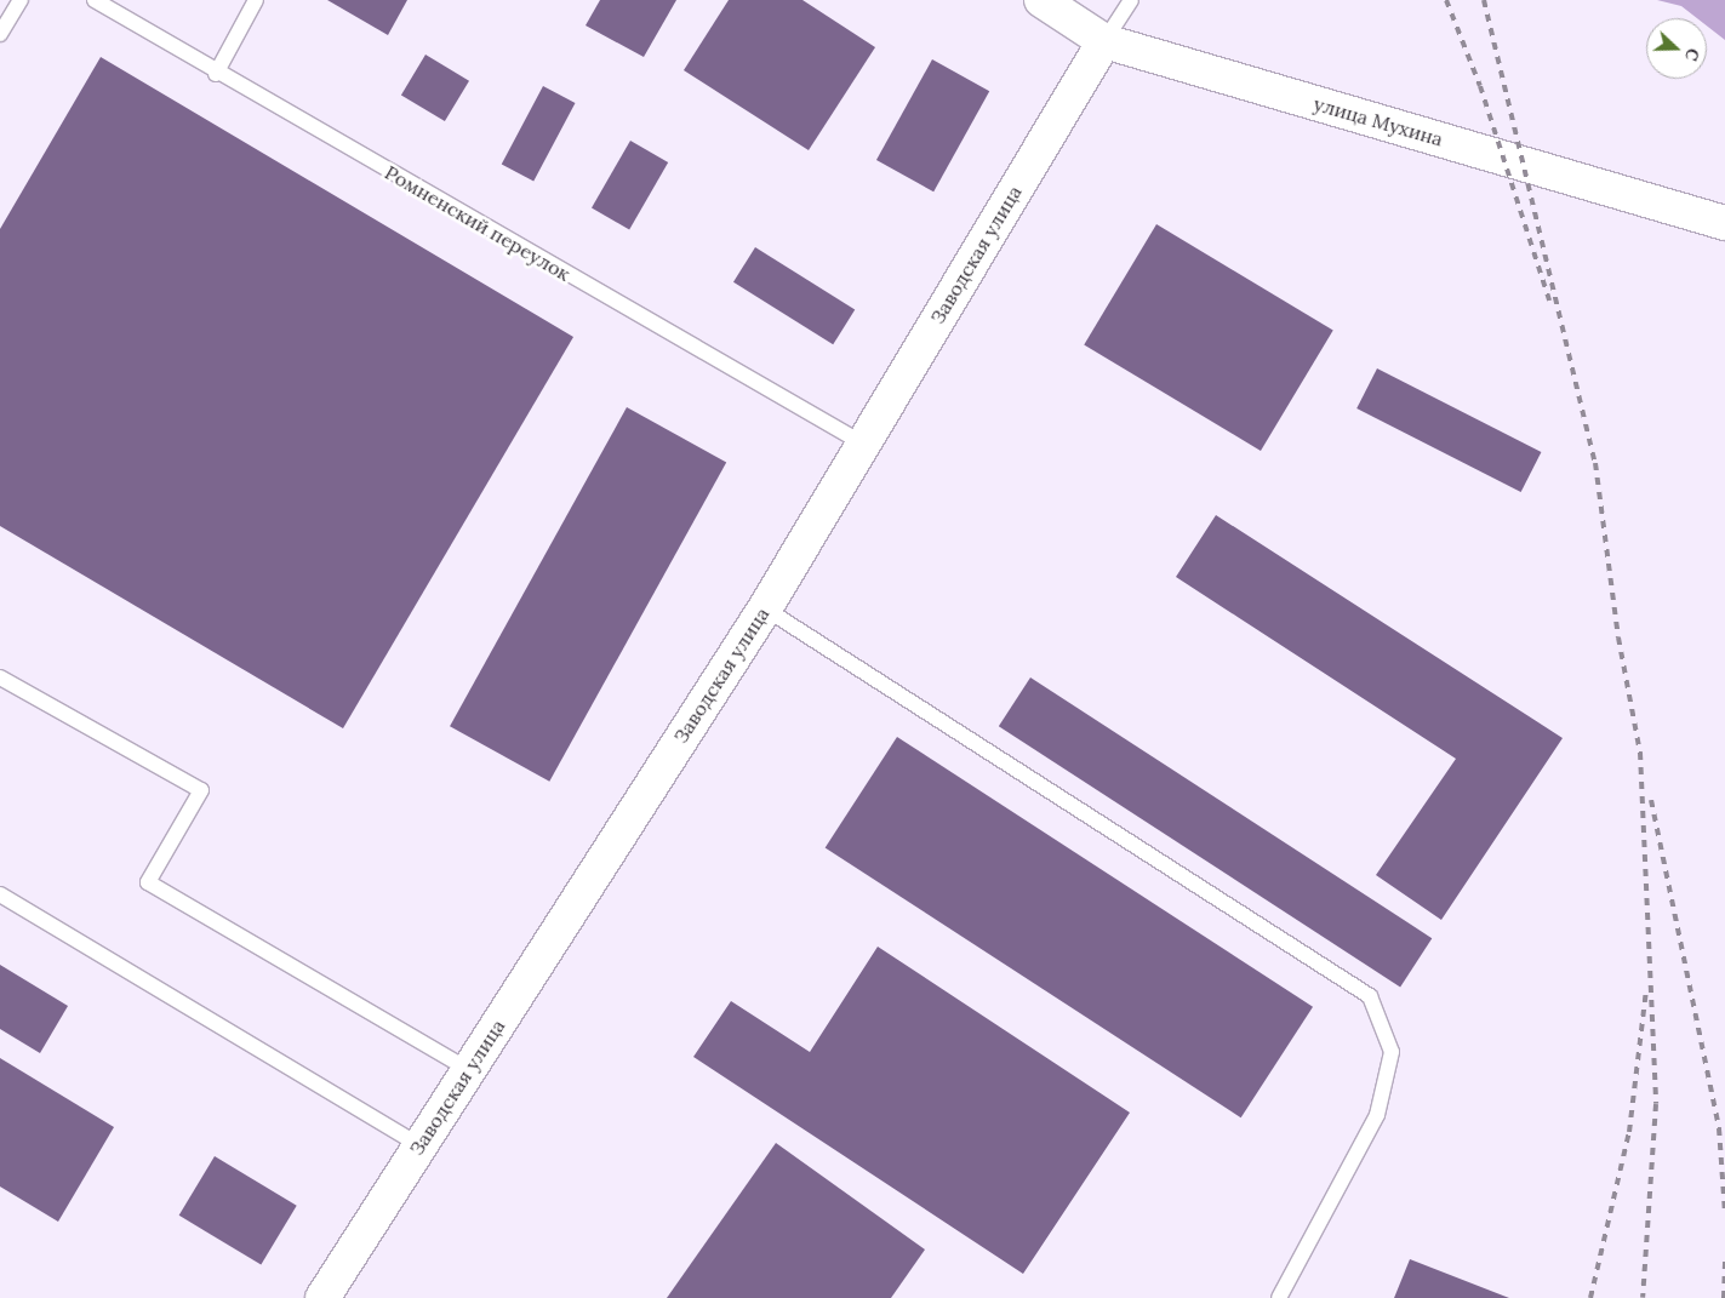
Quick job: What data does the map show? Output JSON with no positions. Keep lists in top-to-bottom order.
{
  "streets": {
    "street": ["улица Мухина", "Заводская улица"],
    "lane": ["Ромненский переулок"]
  },
  "crossings": [
    ["улица Мухина", "Заводская улица"],
    ["Ромненский переулок", "Заводская улица"]
  ],
  "north": "right"
}
